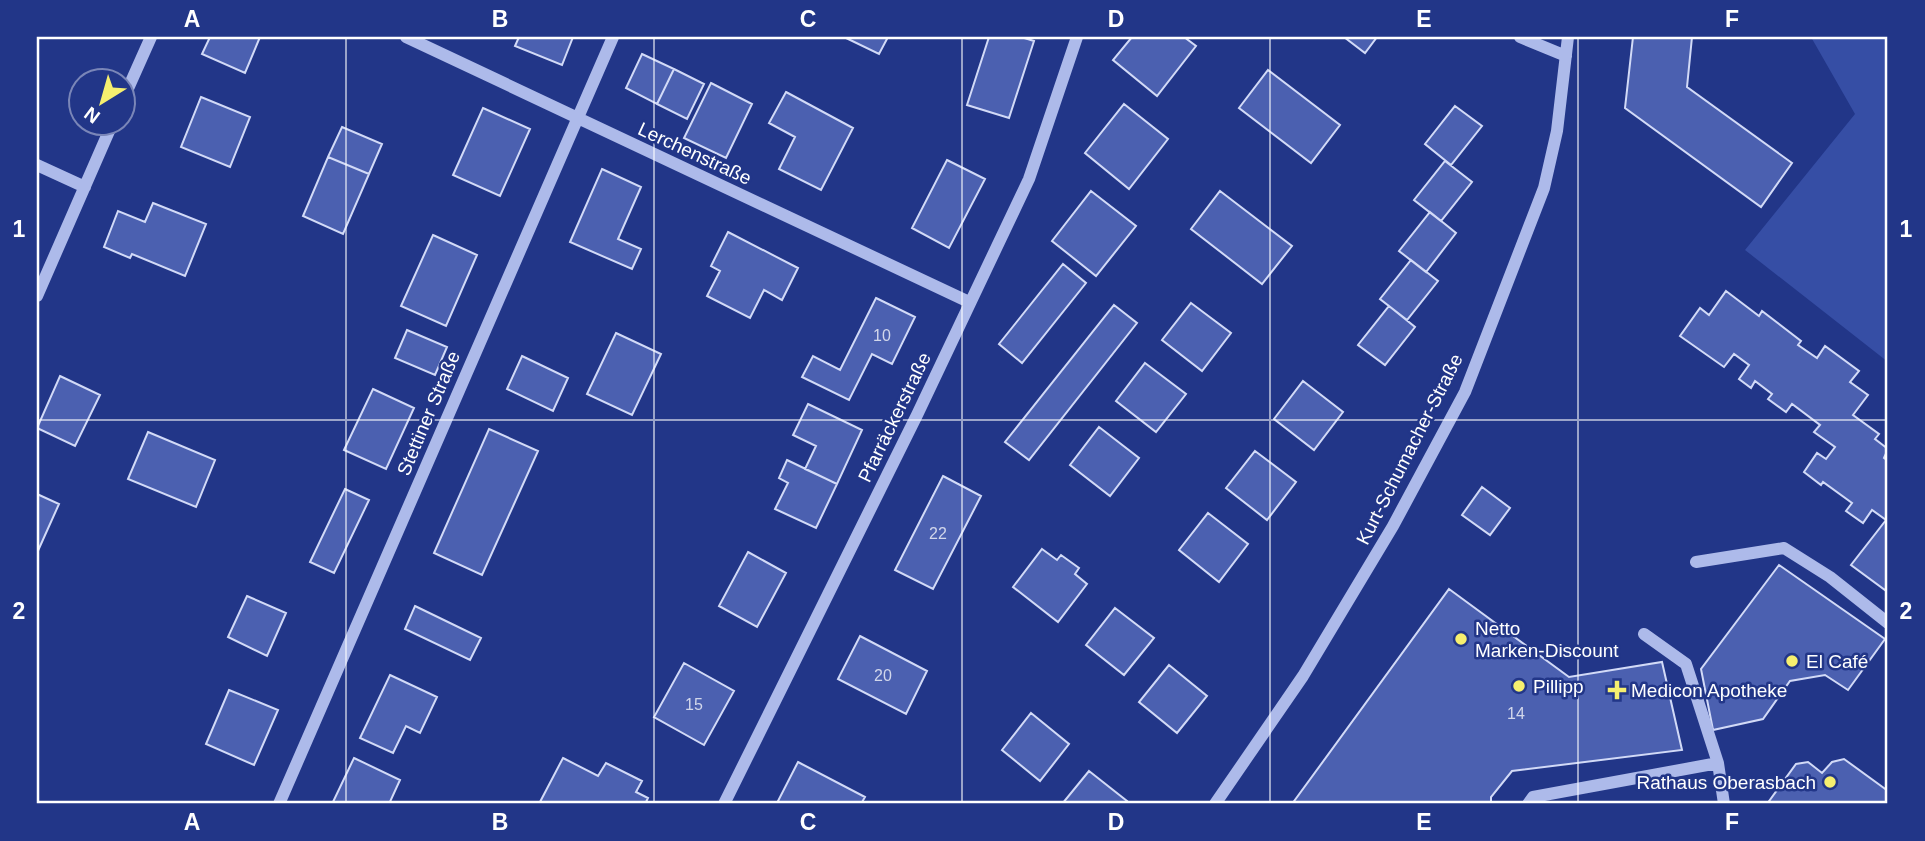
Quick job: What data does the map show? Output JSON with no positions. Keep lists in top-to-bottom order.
{
  "streets": {
    "street": [
      "Lerchenstraße",
      "Stettiner Straße",
      "Pfarräckerstraße",
      "Kurt-Schumacher-Straße"
    ]
  },
  "crossings": [
    ["Lerchenstraße", "Stettiner Straße"],
    ["Lerchenstraße", "Pfarräckerstraße"]
  ],
  "places": {
    "other": [
      "Netto Marken-Discount",
      "El Café",
      "Pillipp",
      "Rathaus Oberasbach"
    ],
    "health": ["Medicon Apotheke"]
  },
  "house_numbers": [
    "10",
    "22",
    "20",
    "15",
    "14"
  ],
  "north": "bottom left",
  "grid": {
    "columns": [
      "A",
      "B",
      "C",
      "D",
      "E",
      "F"
    ],
    "rows": ["1", "2"]
  }
}
